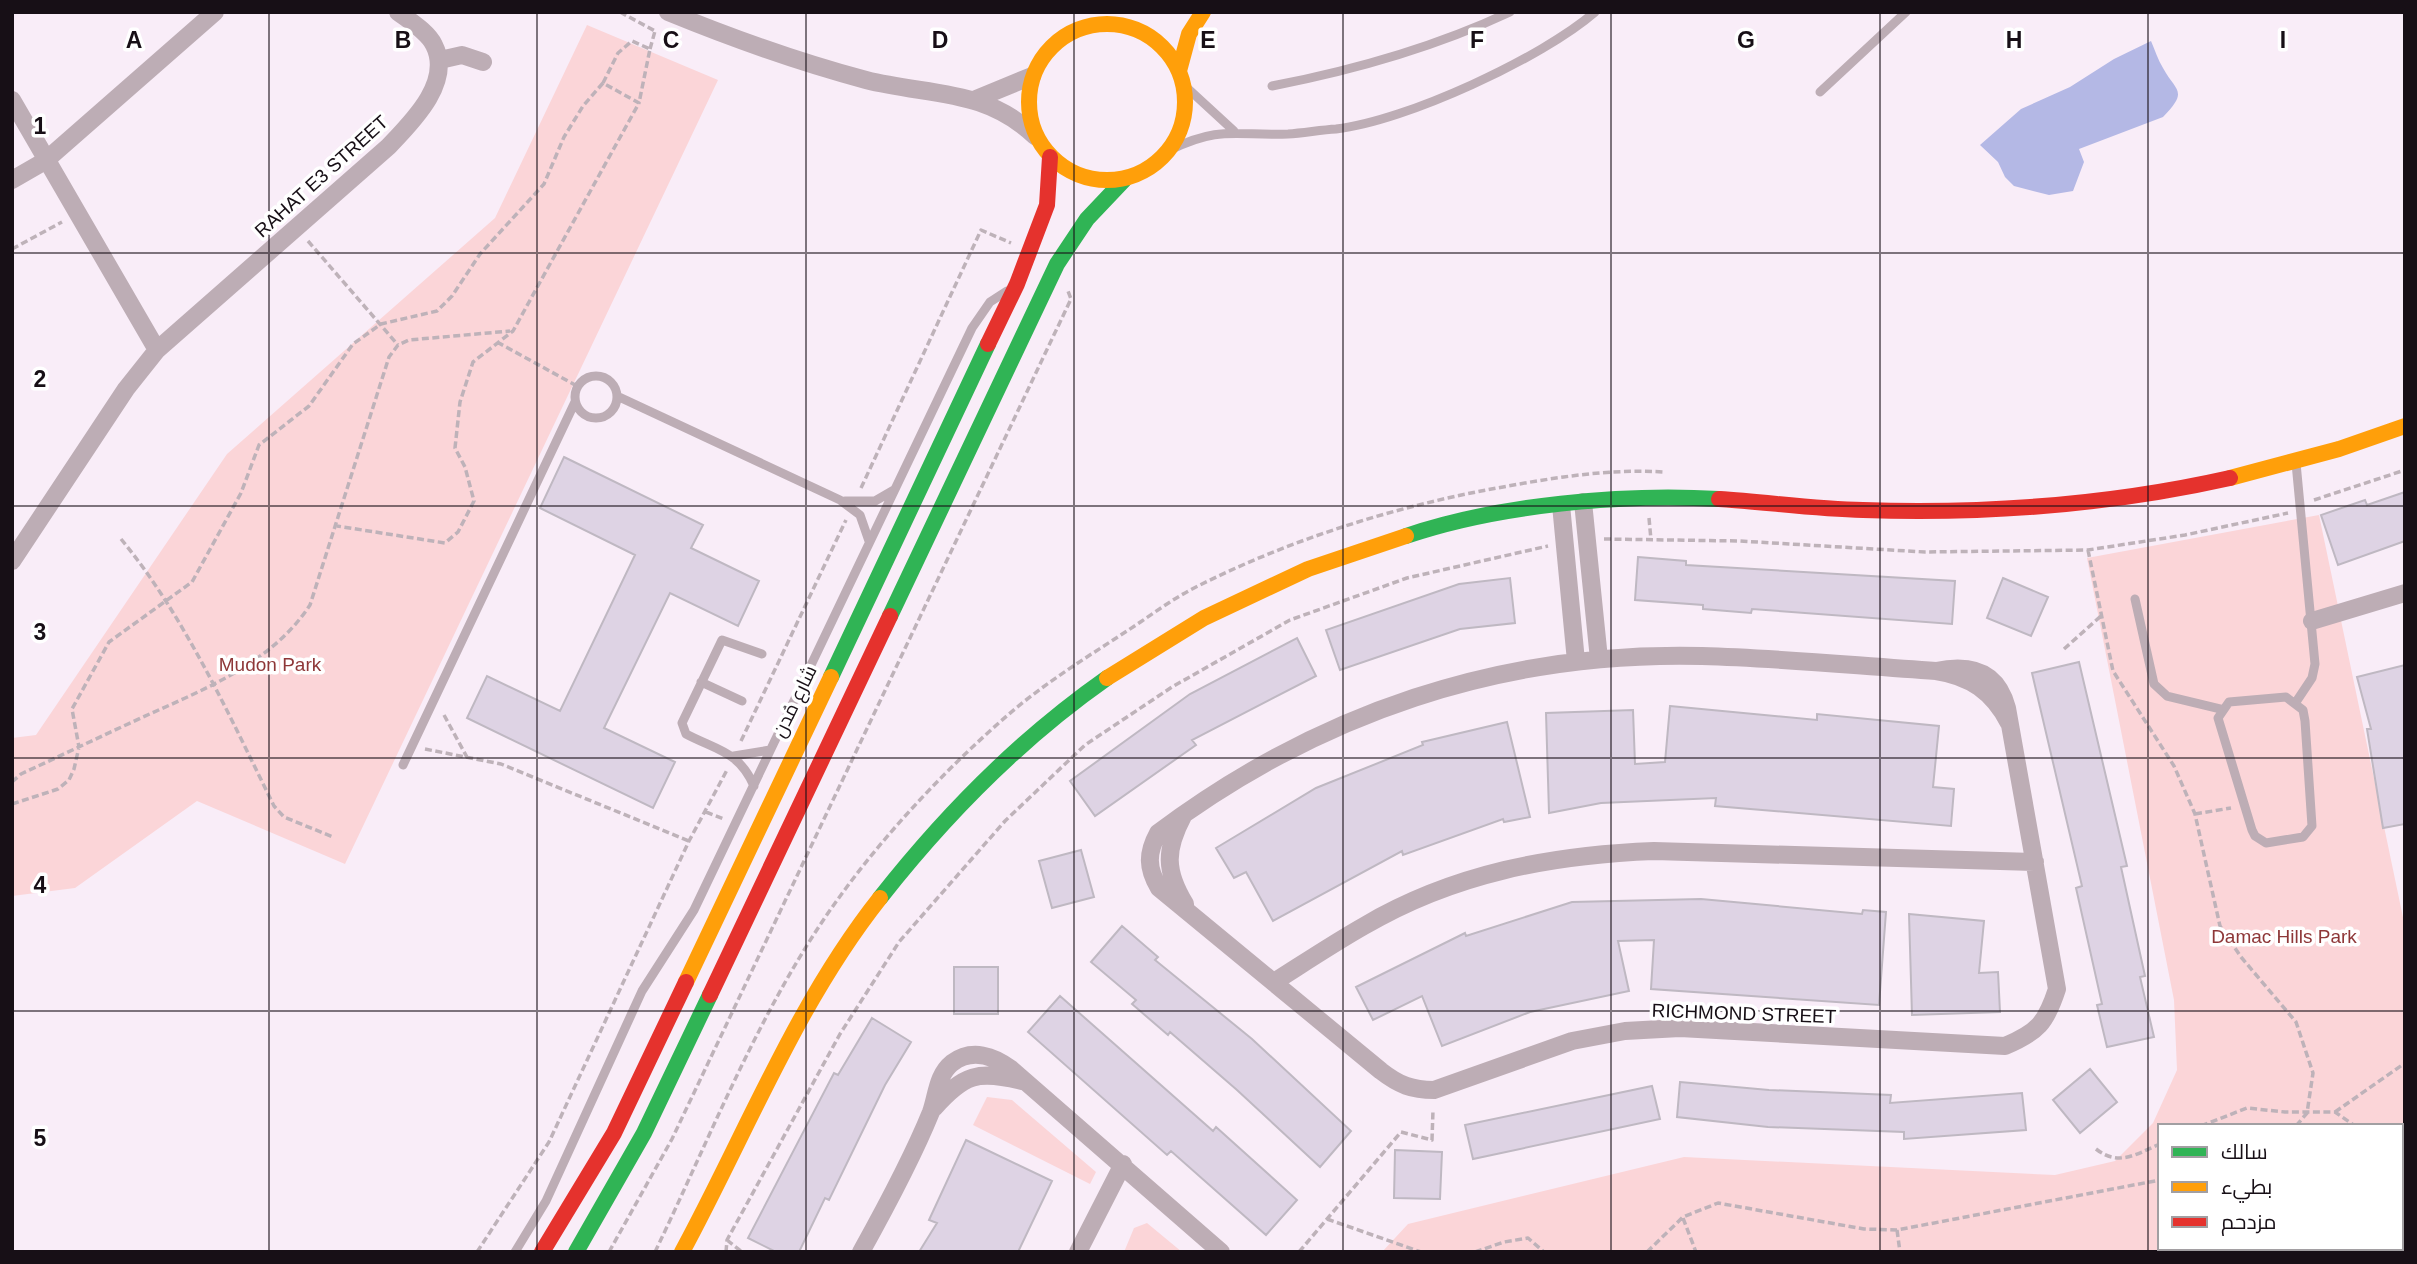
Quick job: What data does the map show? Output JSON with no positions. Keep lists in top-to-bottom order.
{
  "streets": {
    "street": ["RAHAT E3 STREET", "شارع مُدن", "RICHMOND STREET"]
  },
  "parks": ["Mudon Park", "Damac Hills Park"],
  "legend": ["سالك", "بطيء", "مزدحم"],
  "grid": {
    "columns": [
      "A",
      "B",
      "C",
      "D",
      "E",
      "F",
      "G",
      "H",
      "I"
    ],
    "rows": [
      "1",
      "2",
      "3",
      "4",
      "5"
    ]
  }
}
